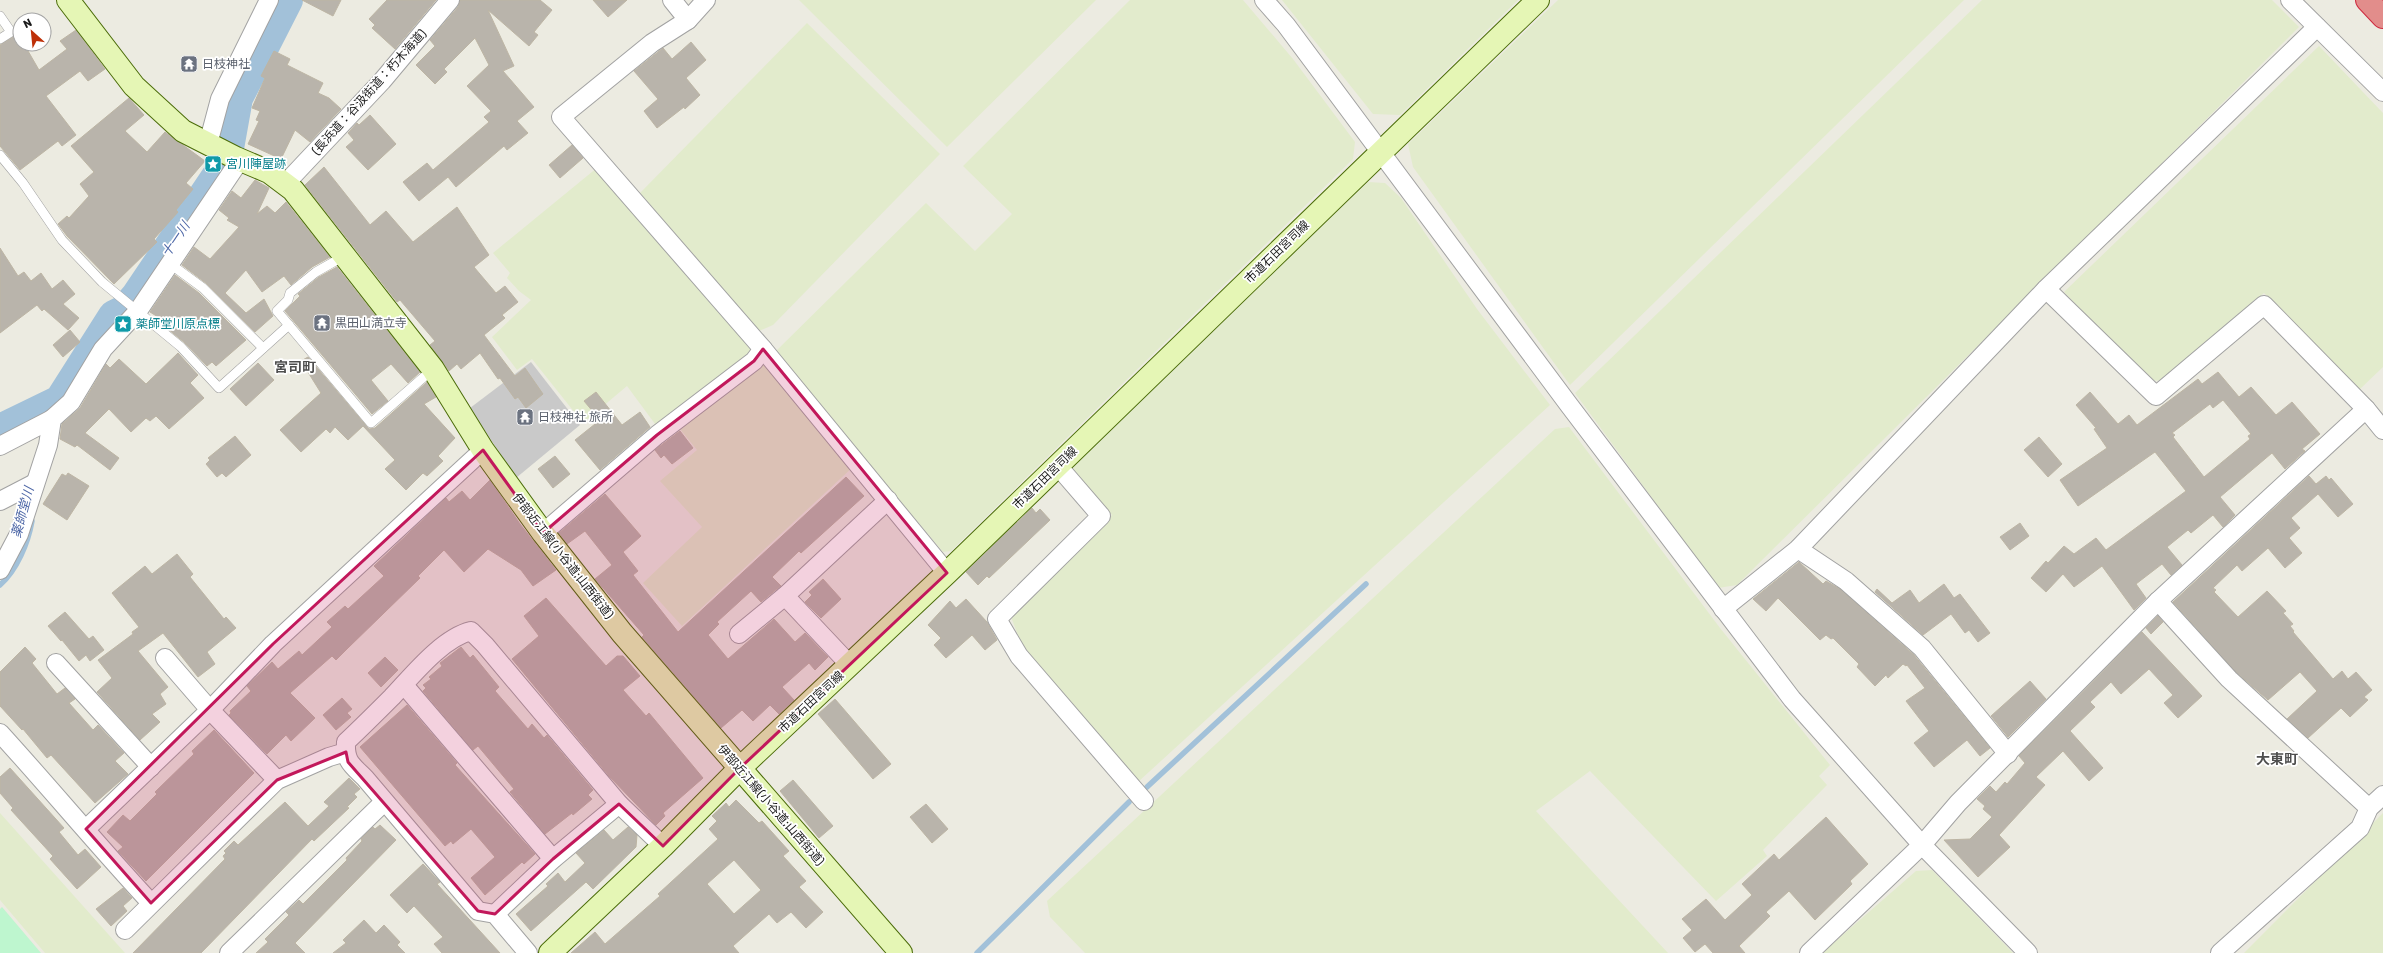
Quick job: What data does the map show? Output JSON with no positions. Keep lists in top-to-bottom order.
{
  "streets": {
    "street": ["(長浜道：谷汲街道：朽木海道)", "市道石田宮司線", "伊部近江線(小谷道;山西街道)"]
  },
  "crossings": [
    ["(長浜道：谷汲街道：朽木海道)", "伊部近江線(小谷道;山西街道)"],
    ["市道石田宮司線", "伊部近江線(小谷道;山西街道)"]
  ],
  "districts": ["宮司町", "大東町"],
  "water": ["十一川", "薬師堂川"],
  "places": {
    "temple": ["日枝神社", "黒田山満立寺", "日枝神社 旅所"],
    "place": ["宮川陣屋跡", "薬師堂川原点標"]
  },
  "north": "top left"
}
